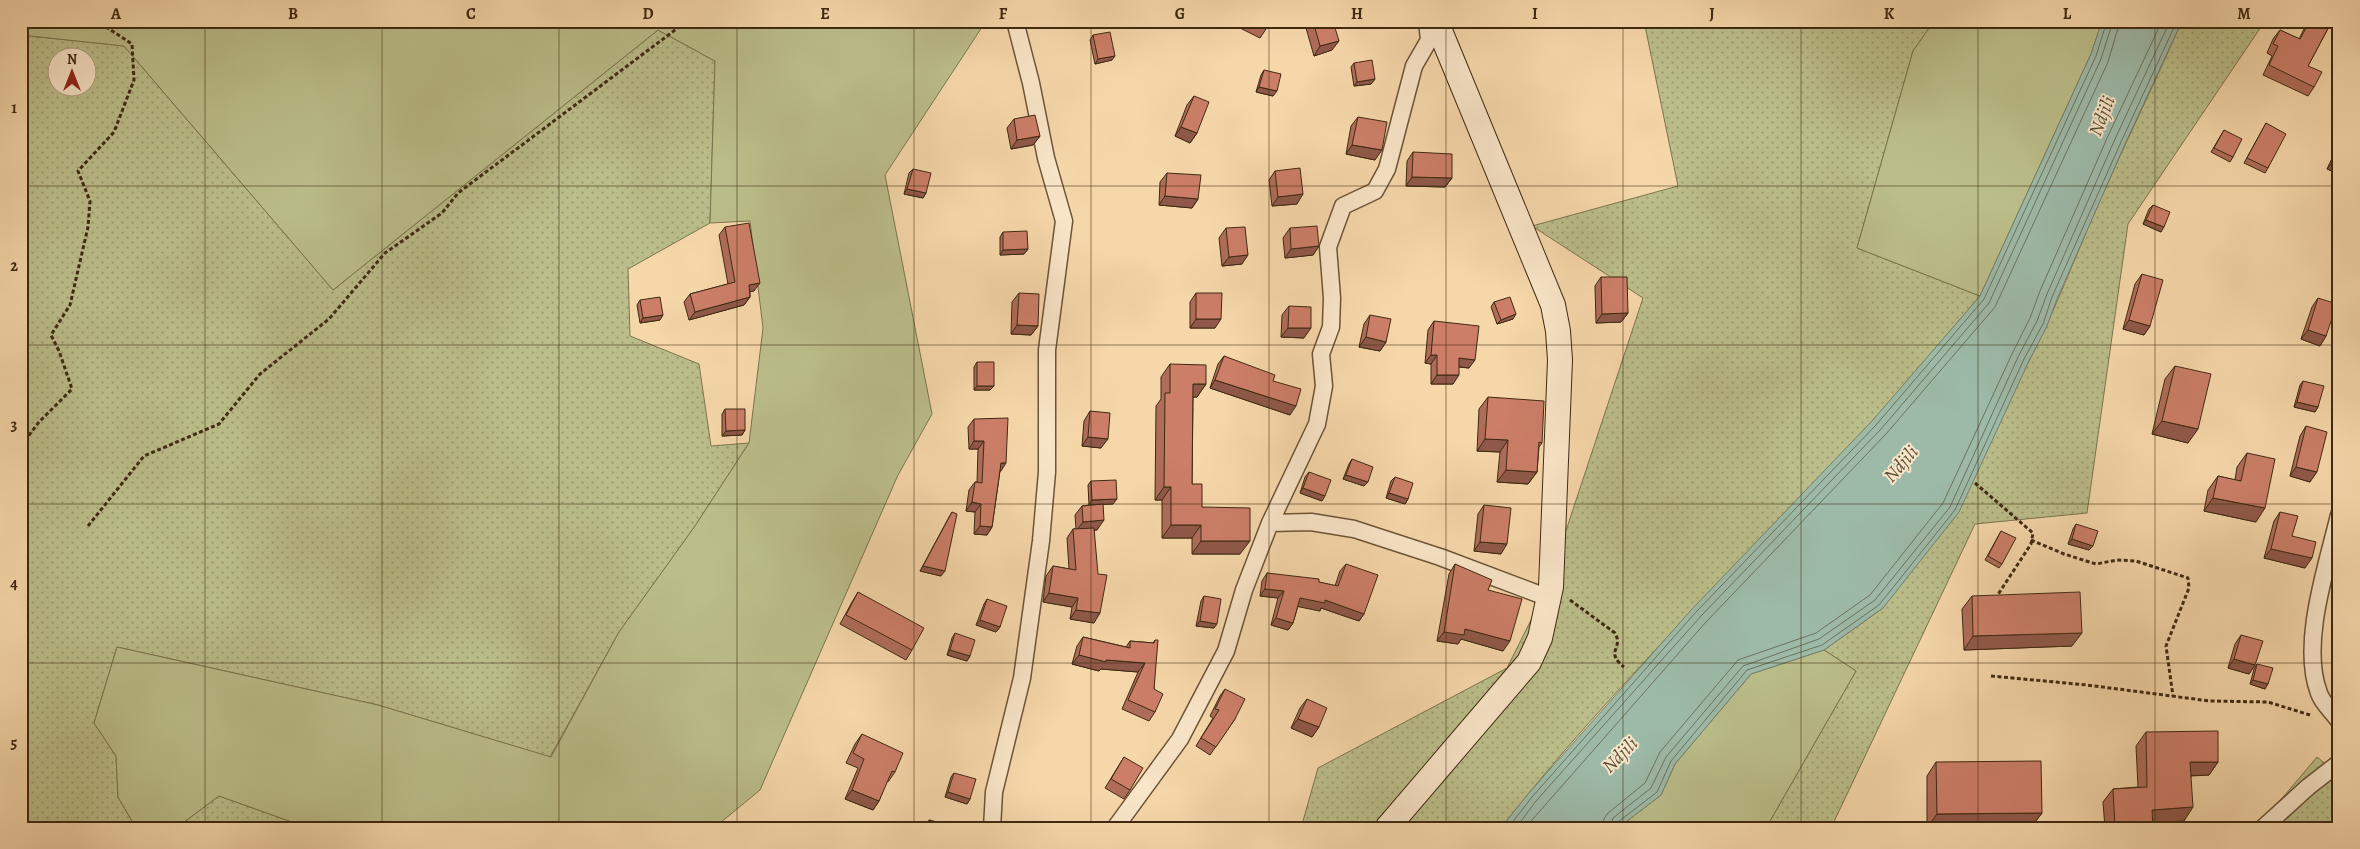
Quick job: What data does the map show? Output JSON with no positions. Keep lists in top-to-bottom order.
{
  "water": ["Ndjili"],
  "north": "top",
  "grid": {
    "columns": [
      "A",
      "B",
      "C",
      "D",
      "E",
      "F",
      "G",
      "H",
      "I",
      "J",
      "K",
      "L",
      "M"
    ],
    "rows": [
      "1",
      "2",
      "3",
      "4",
      "5"
    ]
  }
}
